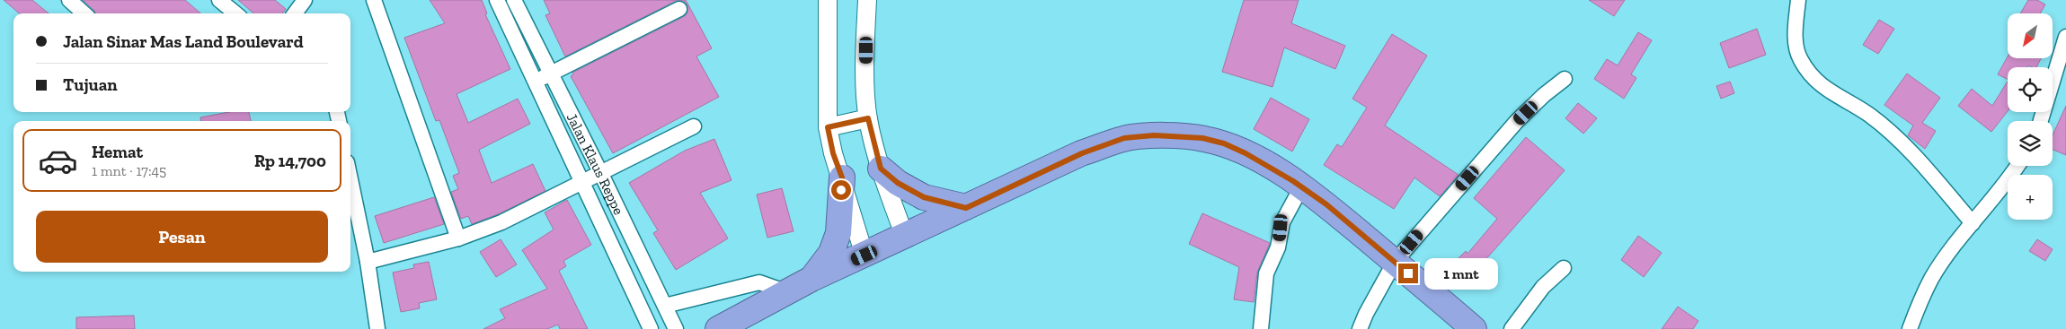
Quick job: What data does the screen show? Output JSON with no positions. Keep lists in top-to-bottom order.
{
  "streets": {
    "street": ["Jalan Klaus Reppe"]
  },
  "north": "bottom left",
  "page": {
    "map_buttons": "+",
    "banner": ["Jalan Sinar Mas Land Boulevard", "Tujuan"],
    "list": [
      {
        "name": "Hemat",
        "note": "1 mnt · 17:45",
        "value": "Rp 14,700"
      }
    ],
    "buttons": "Pesan",
    "bubble": "1 mnt"
  }
}
